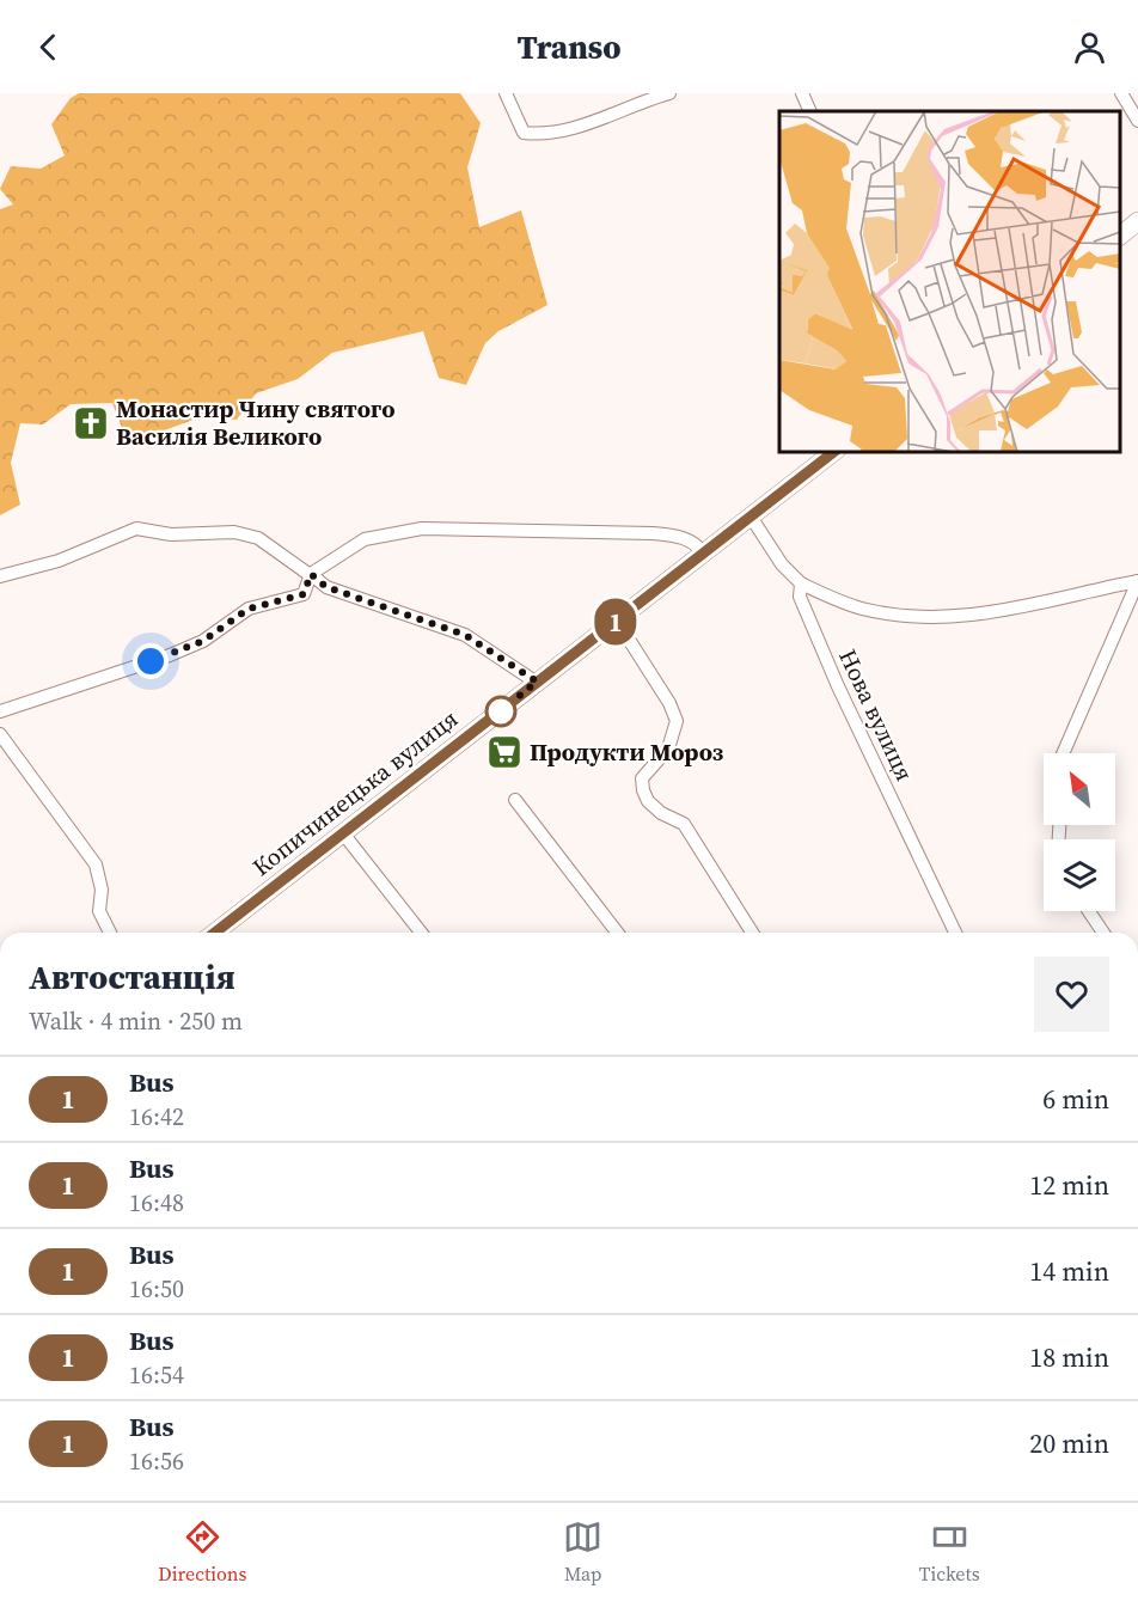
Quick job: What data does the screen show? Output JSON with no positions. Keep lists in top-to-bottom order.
{
  "streets": {
    "main road": ["Копичинецька вулиця"],
    "street": ["Нова вулиця"]
  },
  "crossings": [
    ["Нова вулиця", "Копичинецька вулиця"]
  ],
  "places": {
    "church": ["Монастир Чину святого Василія Великого"],
    "supermarket": ["Продукти Мороз"]
  },
  "lines": ["bus line 1"],
  "north": "top left",
  "page": {
    "header": "Transo",
    "on_map": "1",
    "heading": ["Автостанція", "Walk · 4 min · 250 m"],
    "list": [
      {
        "mark": "1",
        "name": "Bus",
        "note": "16:42",
        "value": "6 min"
      },
      {
        "mark": "1",
        "name": "Bus",
        "note": "16:48",
        "value": "12 min"
      },
      {
        "mark": "1",
        "name": "Bus",
        "note": "16:50",
        "value": "14 min"
      },
      {
        "mark": "1",
        "name": "Bus",
        "note": "16:54",
        "value": "18 min"
      },
      {
        "mark": "1",
        "name": "Bus",
        "note": "16:56",
        "value": "20 min"
      }
    ],
    "tabs": ["Directions", "Map", "Tickets"]
  }
}
